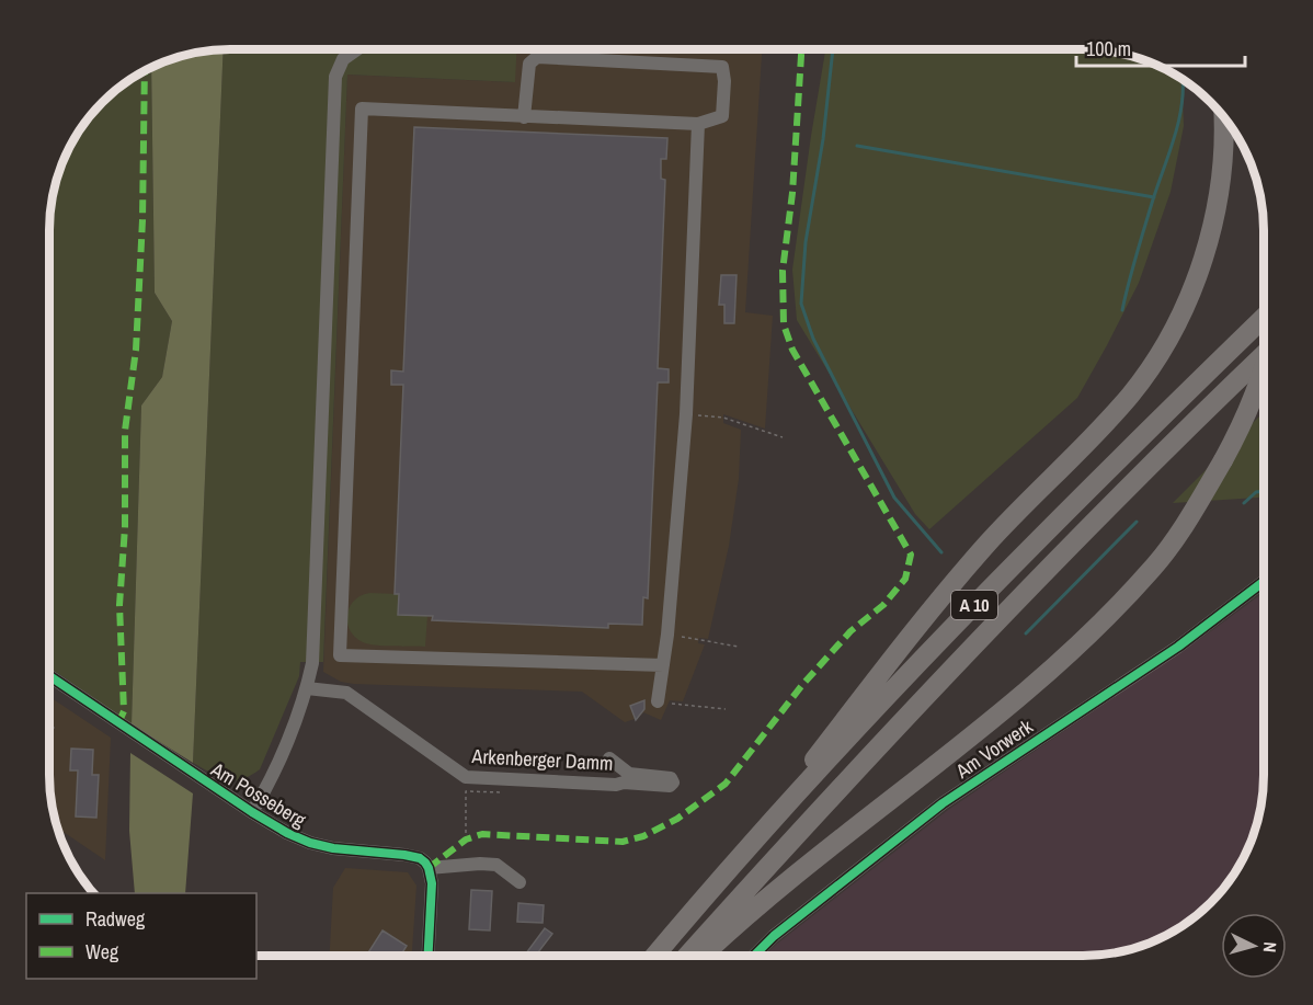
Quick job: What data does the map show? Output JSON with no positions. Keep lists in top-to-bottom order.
{
  "streets": {
    "highway": ["A 10"],
    "street": ["Am Vorwerk", "Arkenberger Damm", "Am Posseberg"]
  },
  "legend": ["Radweg", "Weg"],
  "scale_bar": "100 m",
  "north": "right"
}
